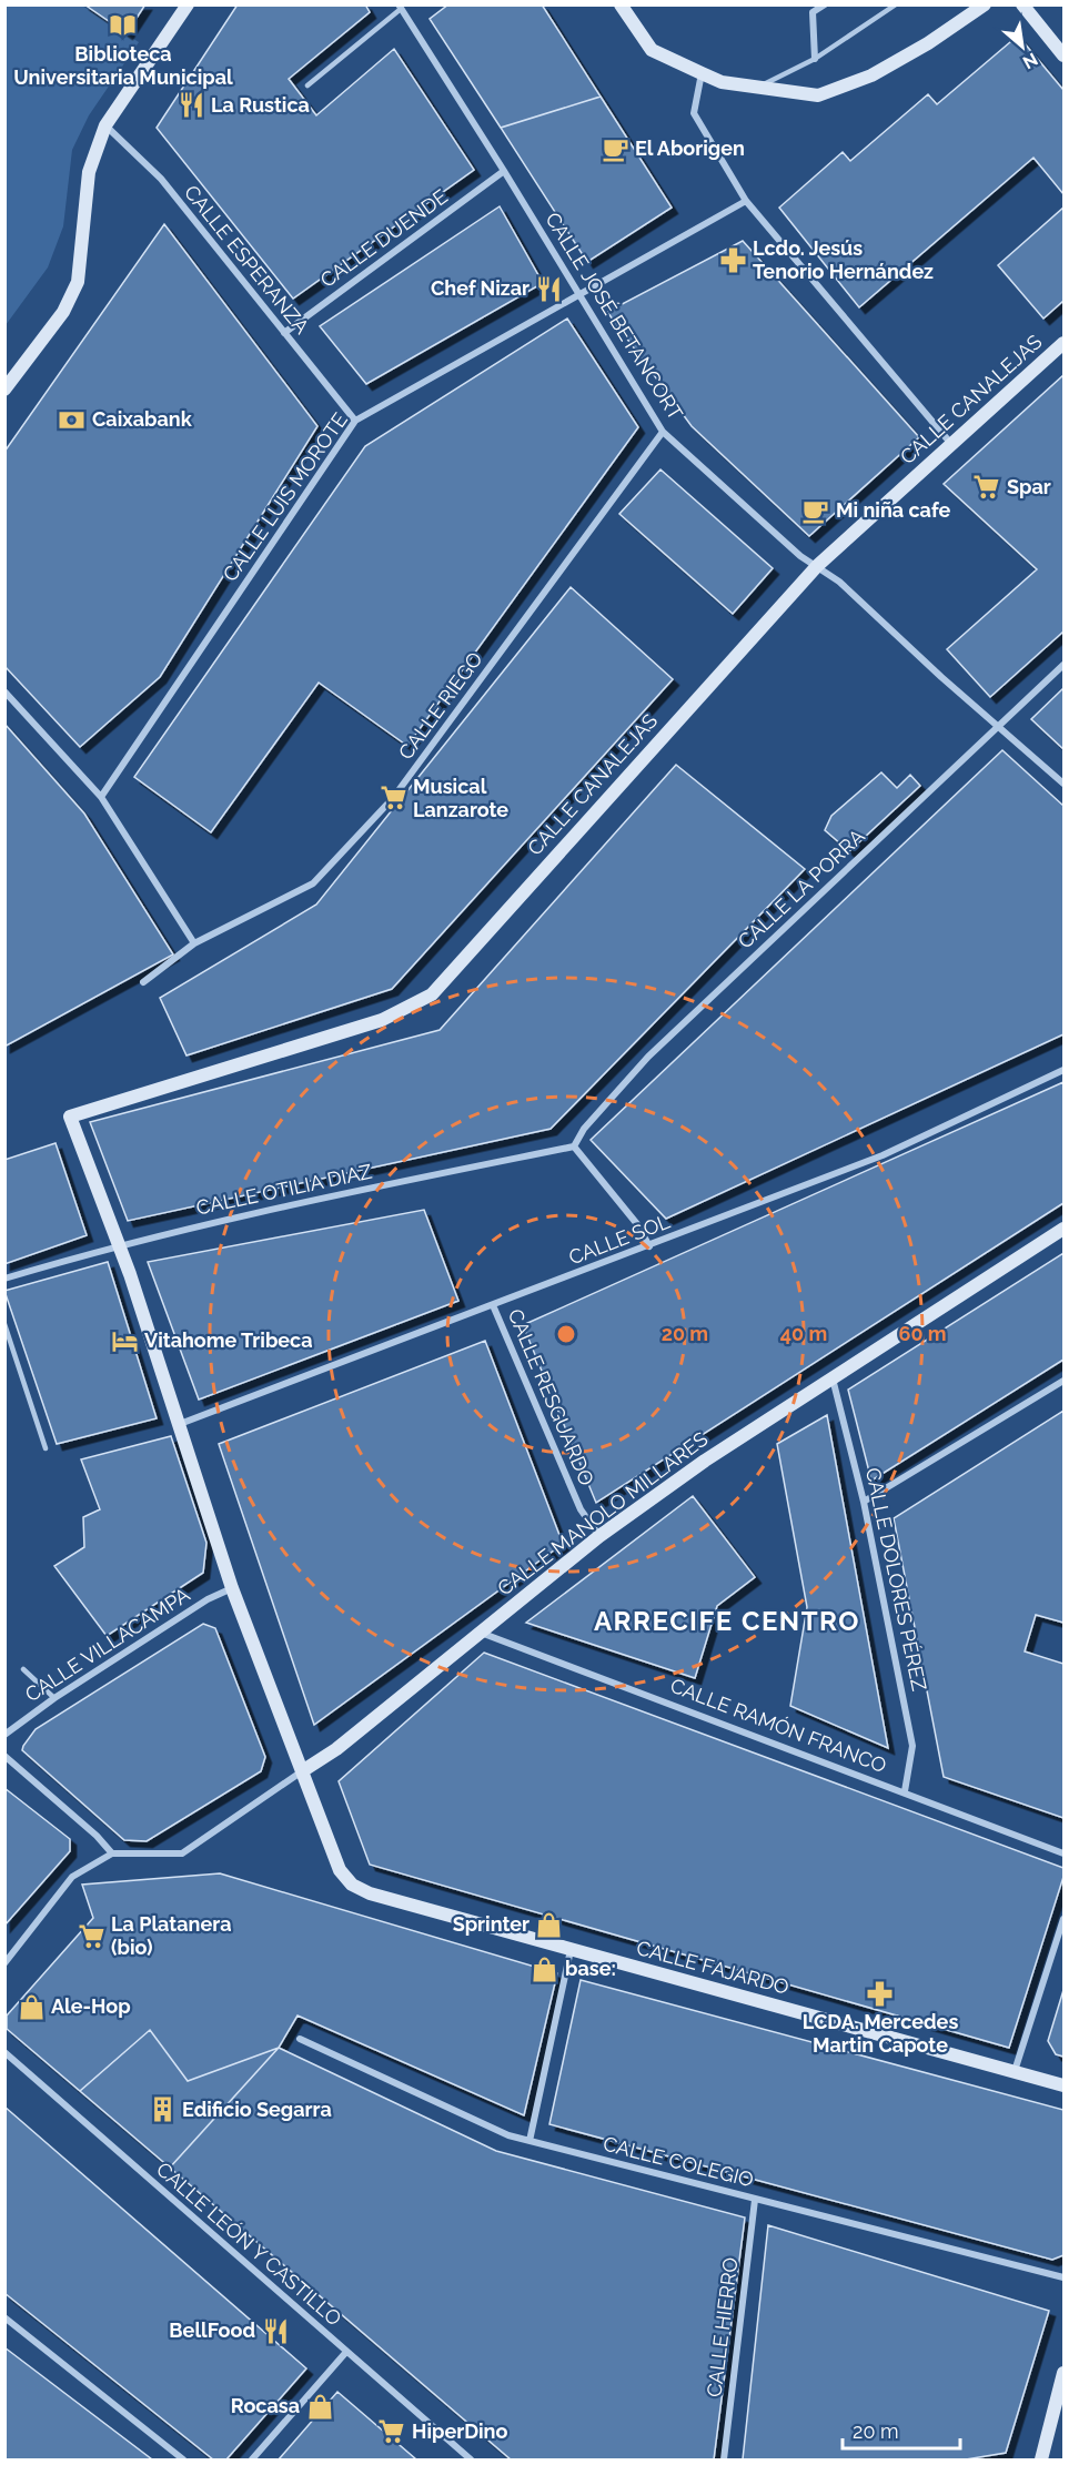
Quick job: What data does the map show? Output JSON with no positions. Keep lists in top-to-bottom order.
{
  "streets": {
    "main road": ["CALLE CANALEJAS", "CALLE MANOLO MILLARES", "CALLE FAJARDO"],
    "street": [
      "CALLE DUENDE",
      "CALLE ESPERANZA",
      "CALLE JOSÉ BETANCORT",
      "CALLE LUIS MOROTE",
      "CALLE RIEGO",
      "CALLE LA PORRA",
      "CALLE OTILIA DIAZ",
      "CALLE SOL",
      "CALLE RESGUARDO",
      "CALLE DOLORES PÉREZ",
      "CALLE VILLACAMPA",
      "CALLE RAMÓN FRANCO",
      "CALLE COLEGIO",
      "CALLE LEÓN Y CASTILLO",
      "CALLE HIERRO"
    ]
  },
  "crossings": [
    ["CALLE DUENDE", "CALLE ESPERANZA"],
    ["CALLE DUENDE", "CALLE JOSÉ BETANCORT"],
    ["CALLE ESPERANZA", "CALLE LUIS MOROTE"],
    ["CALLE JOSÉ BETANCORT", "CALLE CANALEJAS"],
    ["CALLE JOSÉ BETANCORT", "CALLE LUIS MOROTE"],
    ["CALLE JOSÉ BETANCORT", "CALLE RIEGO"],
    ["CALLE JOSÉ BETANCORT", "CALLE LA PORRA"],
    ["CALLE CANALEJAS", "CALLE OTILIA DIAZ"],
    ["CALLE LA PORRA", "CALLE OTILIA DIAZ"],
    ["CALLE SOL", "CALLE RESGUARDO"],
    ["CALLE RESGUARDO", "CALLE MANOLO MILLARES"],
    ["CALLE MANOLO MILLARES", "CALLE DOLORES PÉREZ"],
    ["CALLE MANOLO MILLARES", "CALLE RAMÓN FRANCO"],
    ["CALLE MANOLO MILLARES", "CALLE FAJARDO"],
    ["CALLE DOLORES PÉREZ", "CALLE RAMÓN FRANCO"],
    ["CALLE COLEGIO", "CALLE HIERRO"]
  ],
  "districts": ["ARRECIFE CENTRO"],
  "places": {
    "library": ["Biblioteca Universitaria Municipal"],
    "restaurant": ["La Rustica", "Chef Nizar", "BellFood"],
    "cafe": ["El Aborigen", "Mi niña cafe"],
    "pharmacy": ["Lcdo. Jesús Tenorio Hernández", "LCDA. Mercedes Martin Capote"],
    "bank": ["Caixabank"],
    "supermarket": [
      "Spar",
      "Musical Lanzarote",
      "La Platanera (bio)",
      "HiperDino"
    ],
    "hotel": ["Vitahome Tribeca"],
    "shop": [
      "Sprinter",
      "base:",
      "Ale-Hop",
      "Rocasa"
    ],
    "building": ["Edificio Segarra"]
  },
  "scale_bar": "20 m",
  "north": "bottom right",
  "rings": ["20 m", "40 m", "60 m"]
}
